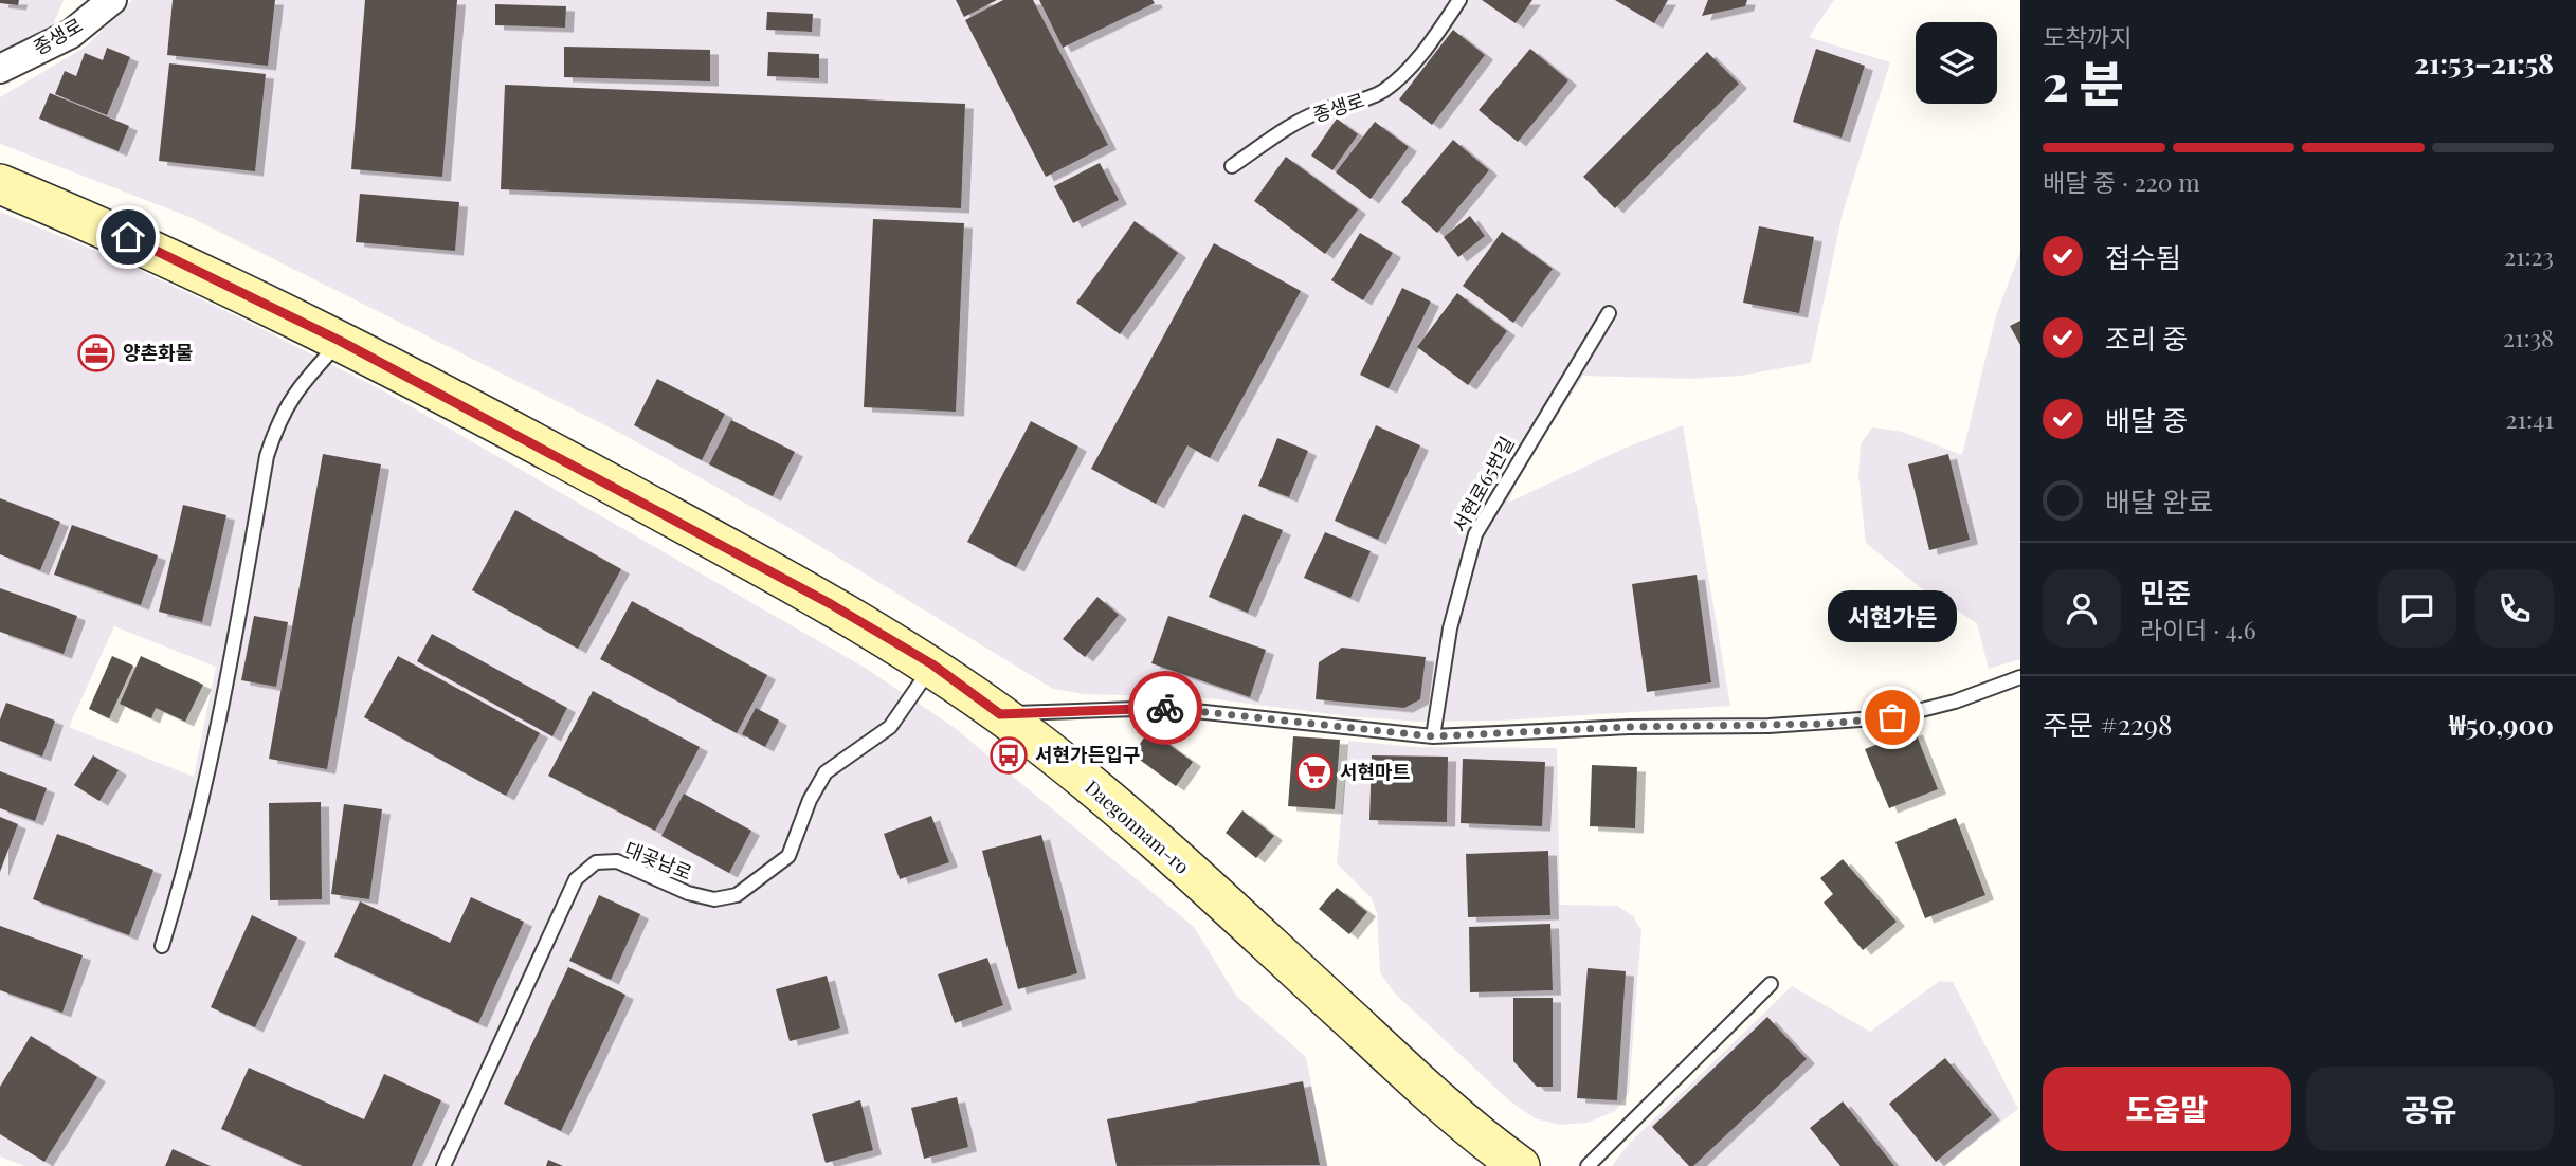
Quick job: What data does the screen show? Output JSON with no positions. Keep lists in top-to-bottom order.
{
  "streets": {
    "street": ["종생로", "Daegonnam-ro"],
    "lane": ["서현로65번길", "대곶남로"]
  },
  "crossings": [
    ["Daegonnam-ro", "대곶남로"]
  ],
  "places": {
    "office": ["양촌화물"],
    "other": ["서현가든"],
    "bus stop": ["서현가든입구"],
    "supermarket": ["서현마트"]
  },
  "page": {
    "heading": ["2 분", "도착까지", "21:53–21:58"],
    "panel": [
      "민준",
      "라이더 · 4.6",
      "주문 #2298",
      "₩50,900"
    ],
    "bar": "배달 중 · 220 m",
    "list": [
      ["접수됨", "21:23"],
      ["조리 중", "21:38"],
      ["배달 중", "21:41"],
      "배달 완료"
    ],
    "bubble": "서현가든",
    "buttons": ["도움말", "공유"]
  }
}
